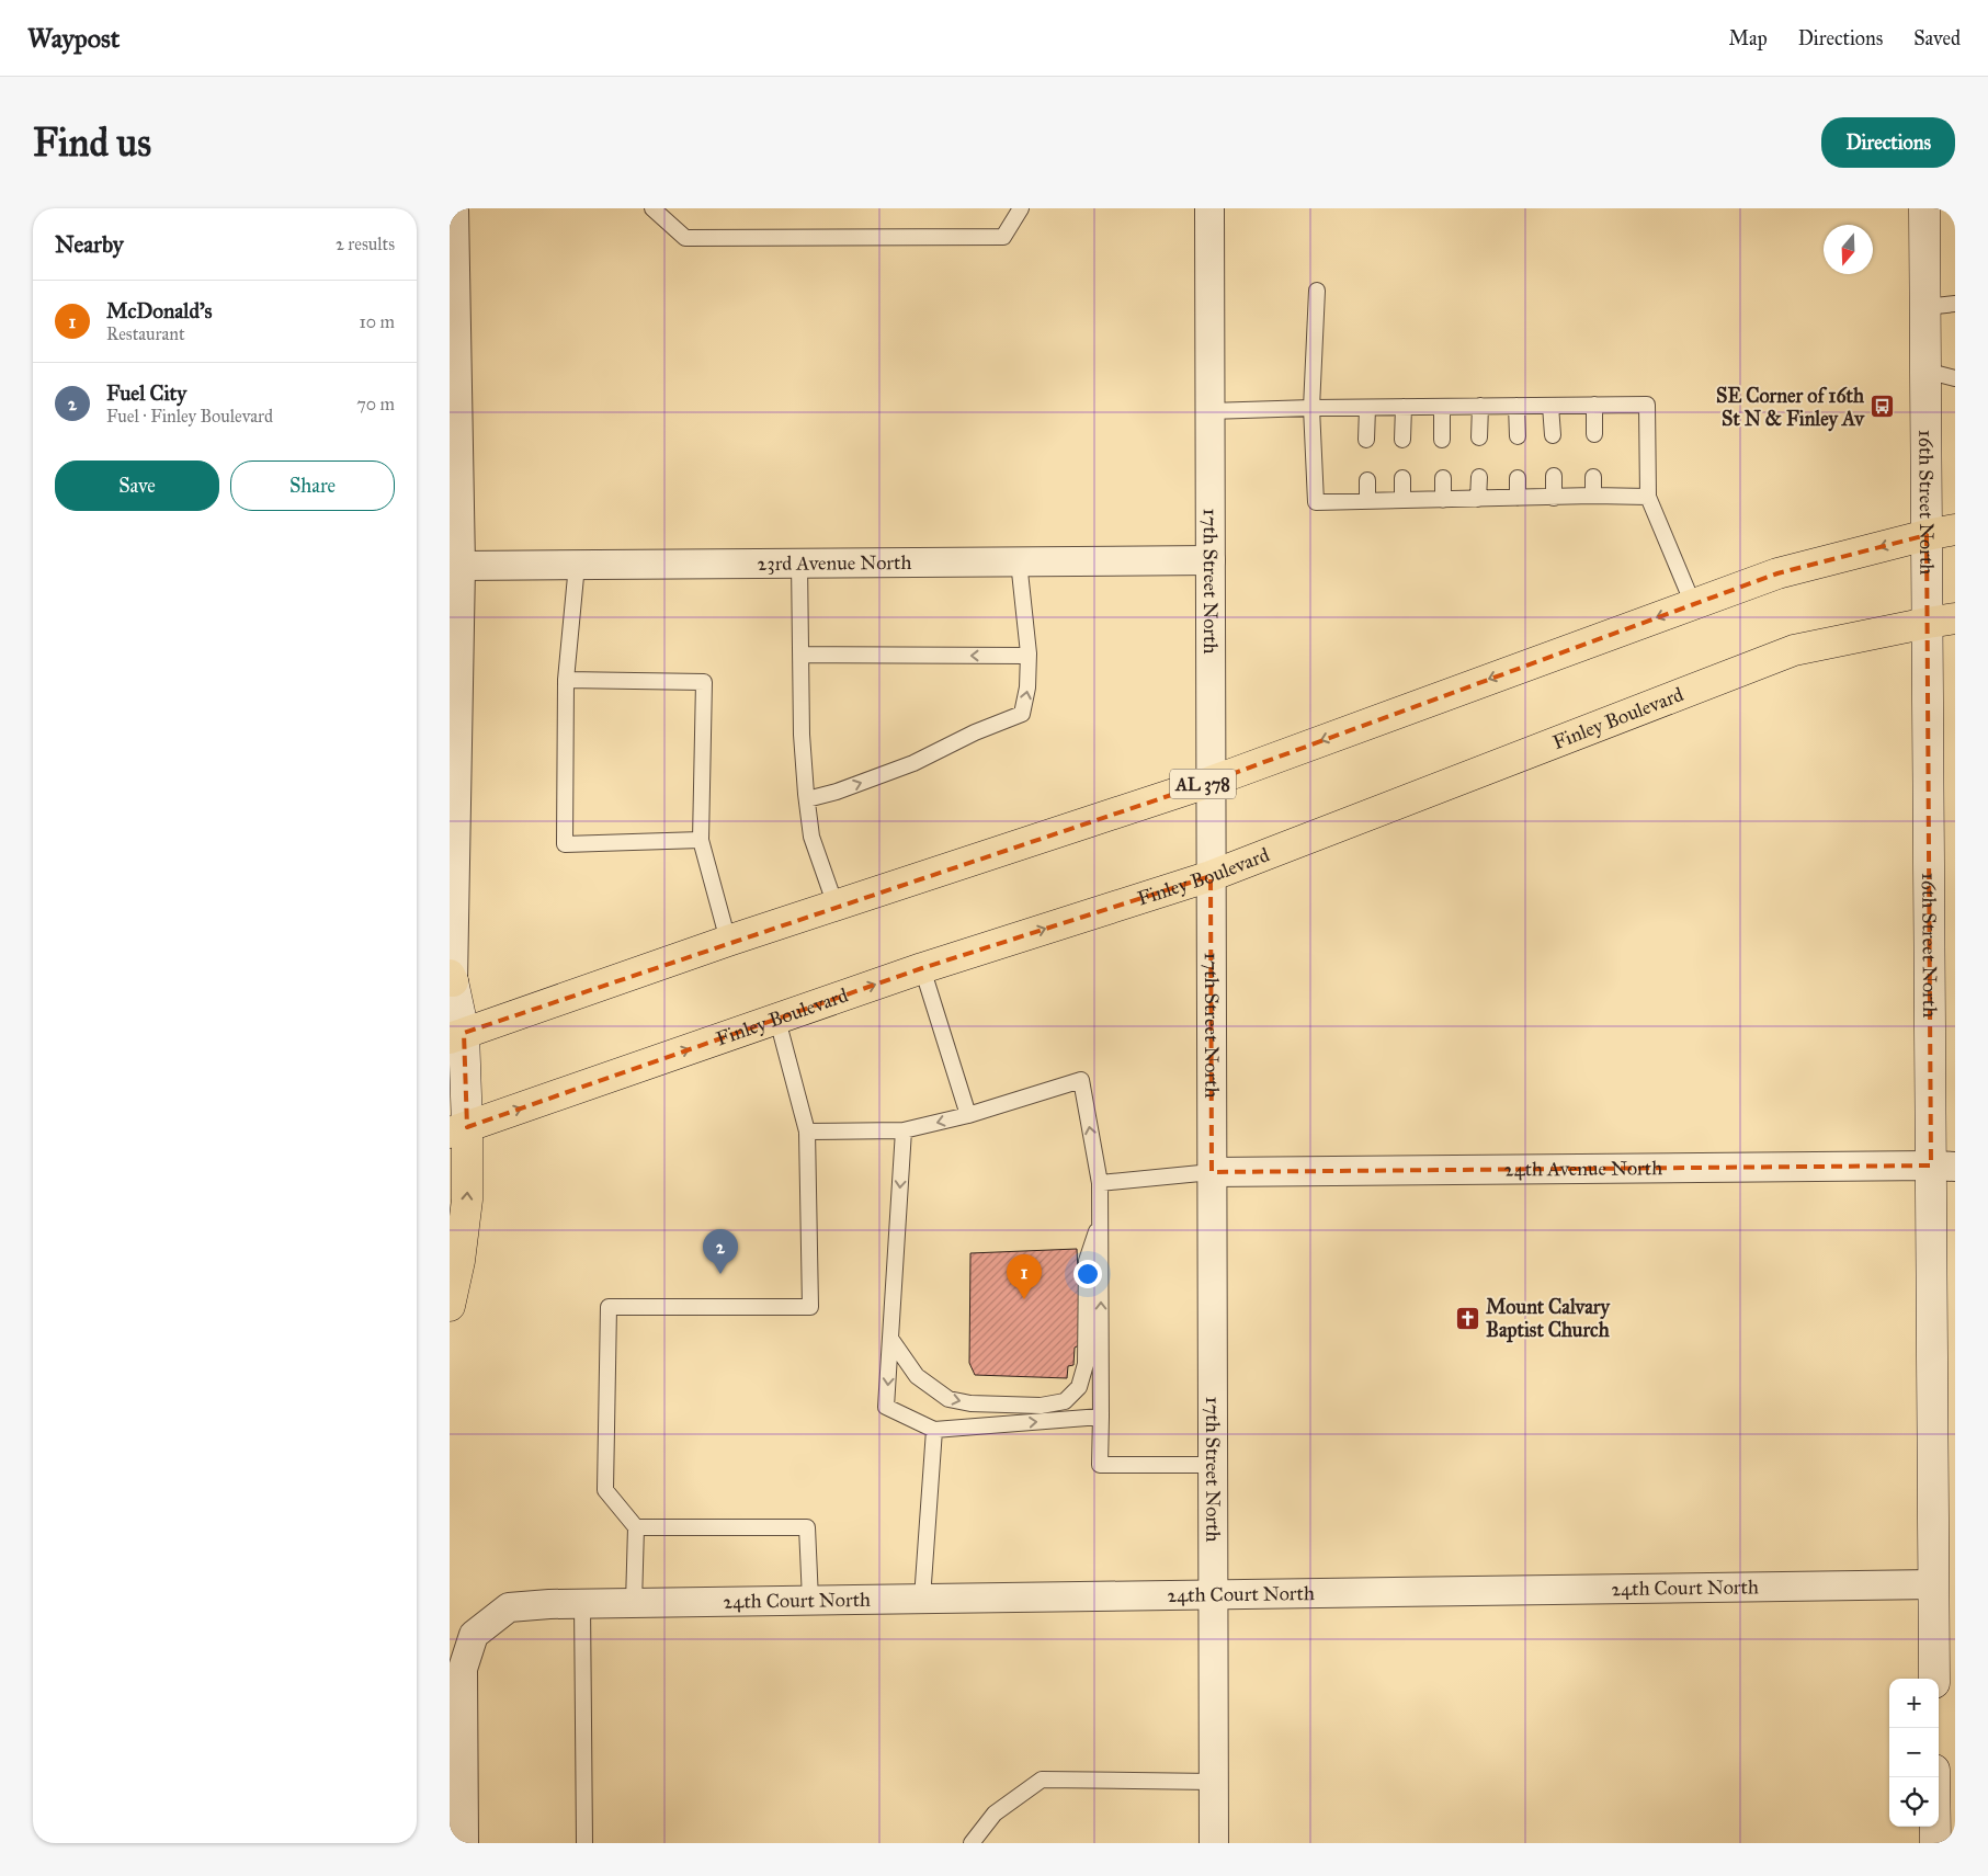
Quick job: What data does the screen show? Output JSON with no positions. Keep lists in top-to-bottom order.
{
  "streets": {
    "main road": ["Finley Boulevard", "AL 378"],
    "street": [
      "16th Street North",
      "23rd Avenue North",
      "17th Street North",
      "24th Avenue North",
      "24th Court North"
    ]
  },
  "crossings": [
    ["16th Street North", "Finley Boulevard"],
    ["16th Street North", "AL 378"],
    ["16th Street North", "24th Avenue North"],
    ["16th Street North", "24th Court North"],
    ["23rd Avenue North", "17th Street North"],
    ["17th Street North", "Finley Boulevard"],
    ["17th Street North", "AL 378"],
    ["17th Street North", "24th Avenue North"],
    ["17th Street North", "24th Court North"]
  ],
  "places": {
    "bus stop": ["SE Corner of 16th St N & Finley Av"],
    "church": ["Mount Calvary Baptist Church"]
  },
  "north": "bottom",
  "page": {
    "header": "Waypost",
    "nav": ["Map", "Directions", "Saved"],
    "buttons": [
      "Directions",
      ["Save", "Share"]
    ],
    "title": "Find us",
    "heading": ["Nearby", "2 results"],
    "list": [
      {
        "mark": "1",
        "name": "McDonald's",
        "note": "Restaurant",
        "value": "10 m"
      },
      {
        "mark": "2",
        "name": "Fuel City",
        "note": "Fuel · Finley Boulevard",
        "value": "70 m"
      }
    ],
    "pins": ["2", "1"],
    "map_buttons": ["+", "−"]
  }
}
